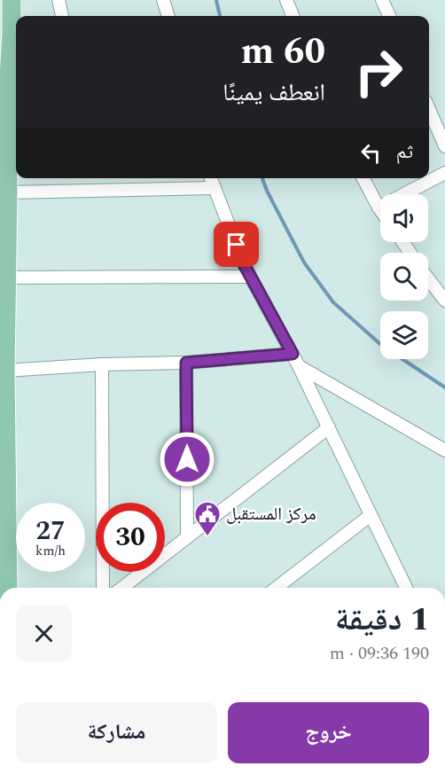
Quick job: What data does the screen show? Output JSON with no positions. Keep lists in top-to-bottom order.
{
  "places": {
    "public building": ["مركز المستقبل"]
  },
  "page": {
    "turn": ["60 m", "انعطف يمينًا"],
    "then": "ثم",
    "speed": "27 km/h",
    "limit": "30",
    "heading": ["1 دقيقة", "190 m · 09:36"],
    "buttons": ["خروج", "مشاركة"]
  }
}
